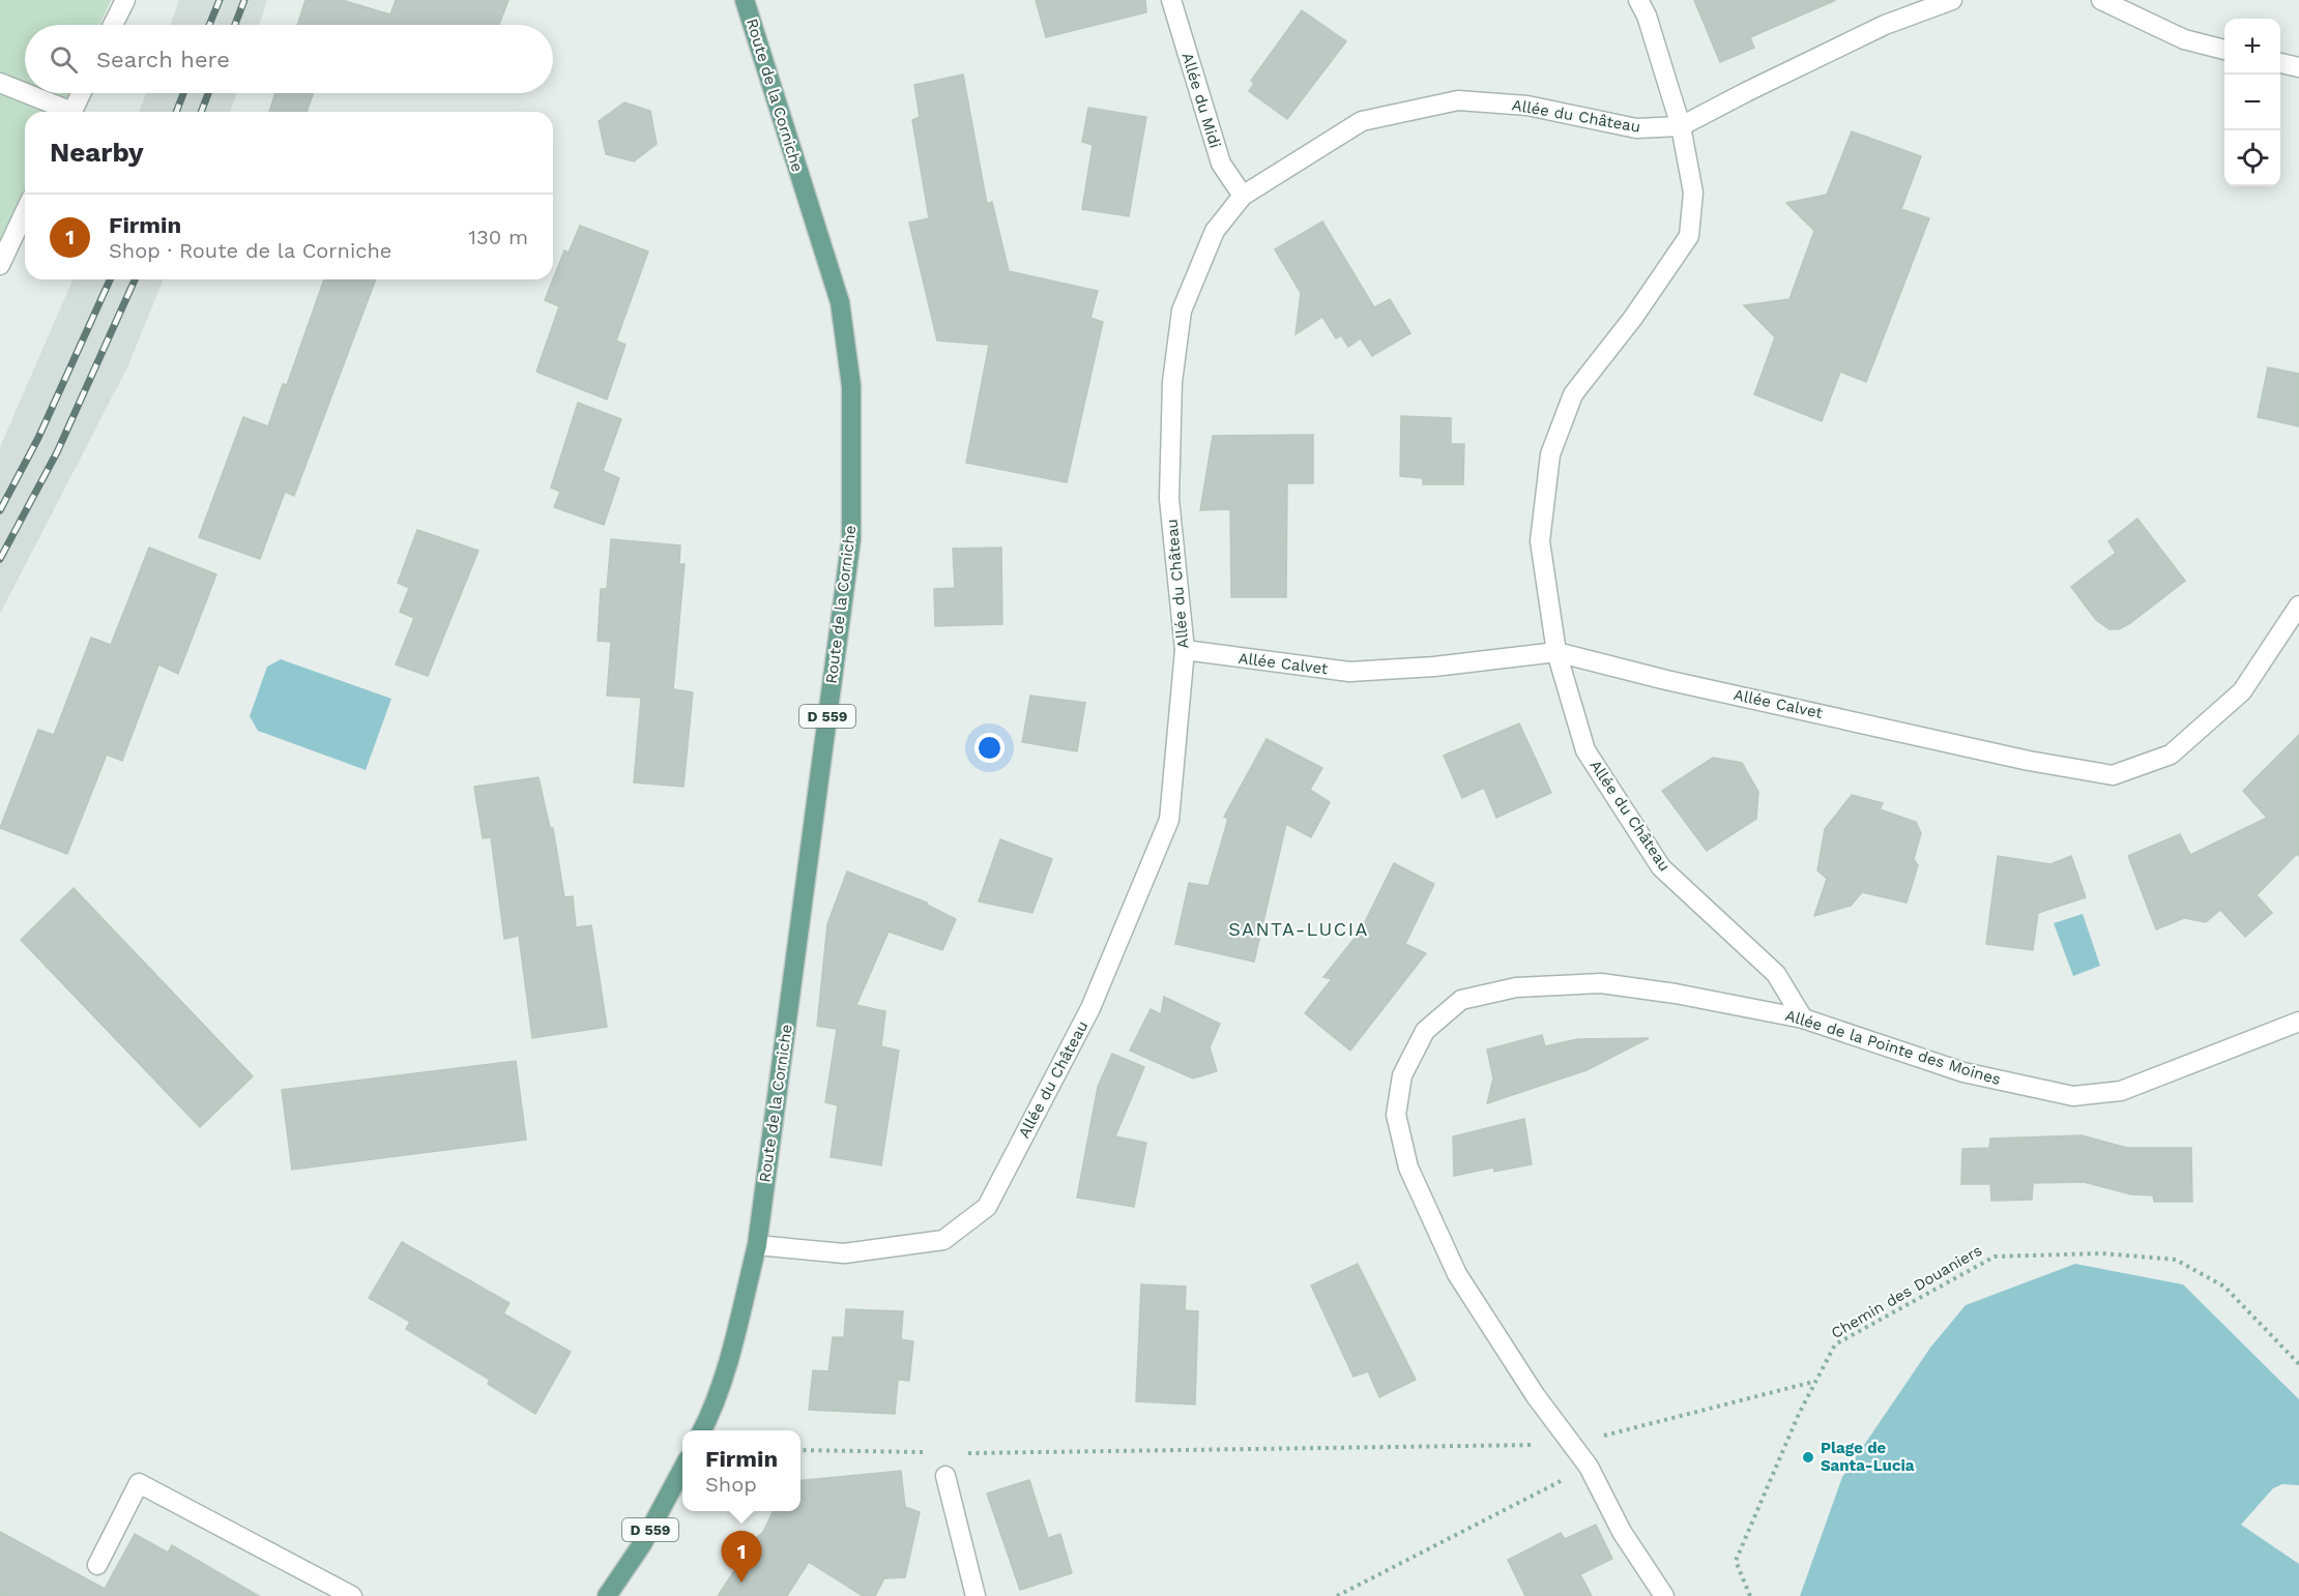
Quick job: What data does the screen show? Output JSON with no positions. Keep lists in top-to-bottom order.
{
  "streets": {
    "main road": ["Route de la Corniche", "D 559"],
    "street": [
      "Allée du Midi",
      "Allée du Château",
      "Allée Calvet",
      "Allée de la Pointe des Moines"
    ],
    "path": ["Chemin des Douaniers"]
  },
  "crossings": [
    ["Route de la Corniche", "Allée du Château"],
    ["Allée du Midi", "Allée du Château"],
    ["Allée du Château", "Allée Calvet"],
    ["Allée du Château", "Allée de la Pointe des Moines"]
  ],
  "districts": ["SANTA-LUCIA"],
  "places": ["Plage de Santa-Lucia"],
  "page": {
    "map_buttons": ["+", "−"],
    "search": "Search here",
    "heading": "Nearby",
    "list": [
      {
        "mark": "1",
        "name": "Firmin",
        "note": "Shop · Route de la Corniche",
        "value": "130 m"
      }
    ],
    "popup": ["Firmin", "Shop"],
    "pins": "1"
  }
}
